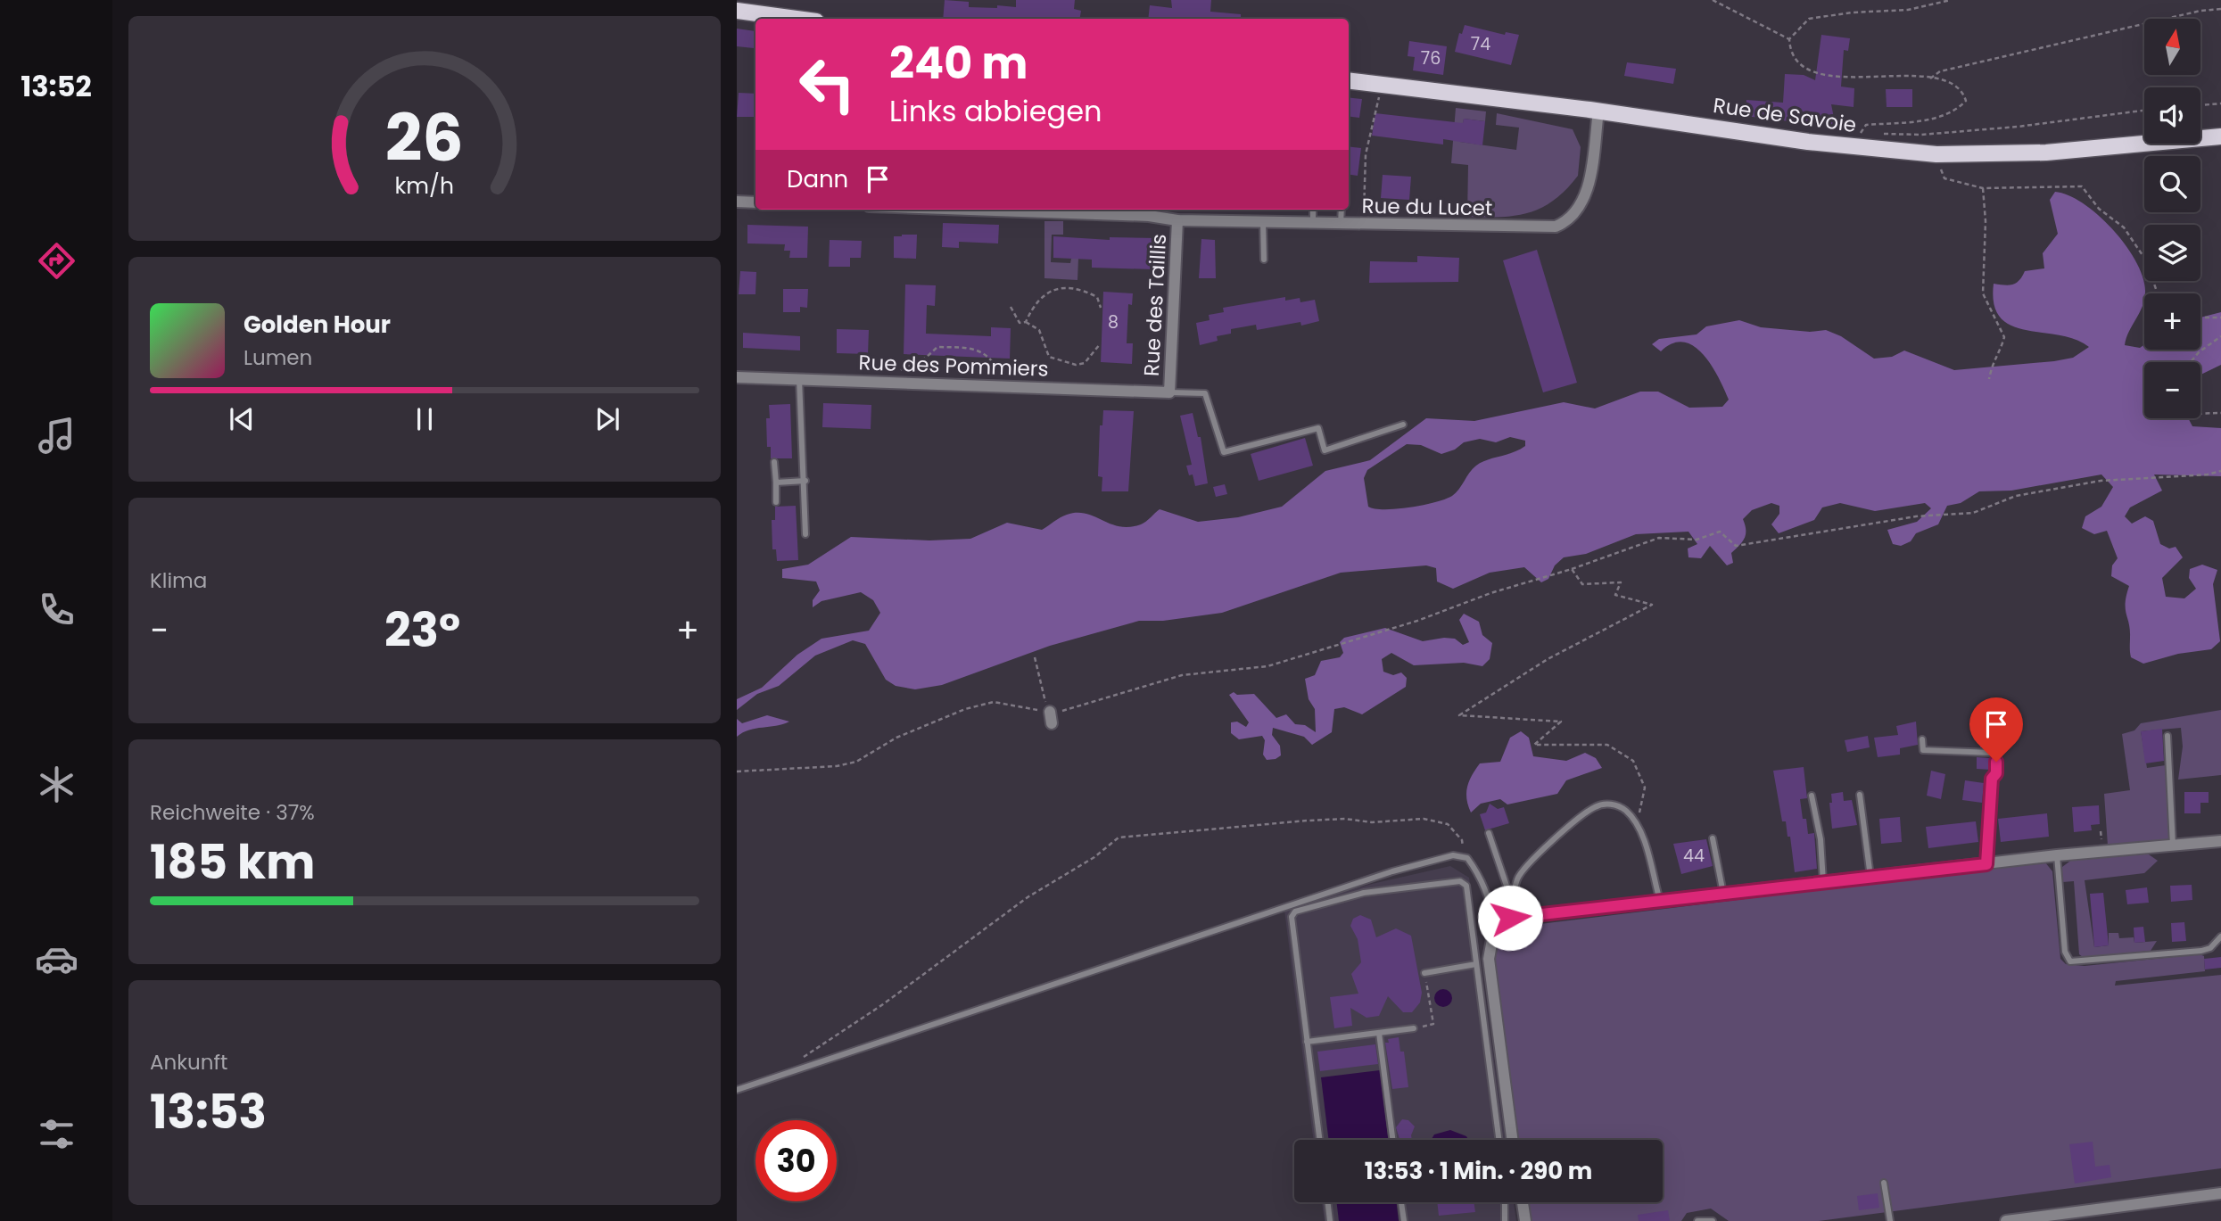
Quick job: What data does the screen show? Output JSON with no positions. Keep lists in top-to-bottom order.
{
  "streets": {
    "main road": ["Rue de Savoie"],
    "street": ["Rue du Lucet", "Rue des Taillis", "Rue des Pommiers"]
  },
  "crossings": [
    ["Rue de Savoie", "Rue du Lucet"],
    ["Rue du Lucet", "Rue des Taillis"],
    ["Rue des Taillis", "Rue des Pommiers"]
  ],
  "house_numbers": [
    "74",
    "76",
    "8",
    "44"
  ],
  "north": "top",
  "page": {
    "tabs": "13:52",
    "map_buttons": ["+", "−"],
    "turn": ["240 m", "Links abbiegen"],
    "then": "Dann",
    "song": ["Golden Hour", "Lumen"],
    "tile": [
      "Klima",
      ["Reichweite · 37%", "185 km"],
      ["Ankunft", "13:53"]
    ],
    "heat": ["−", "23°", "+"],
    "limit": "30",
    "trip": "13:53 · 1 Min. · 290 m",
    "gauge": ["26", "km/h"]
  }
}
